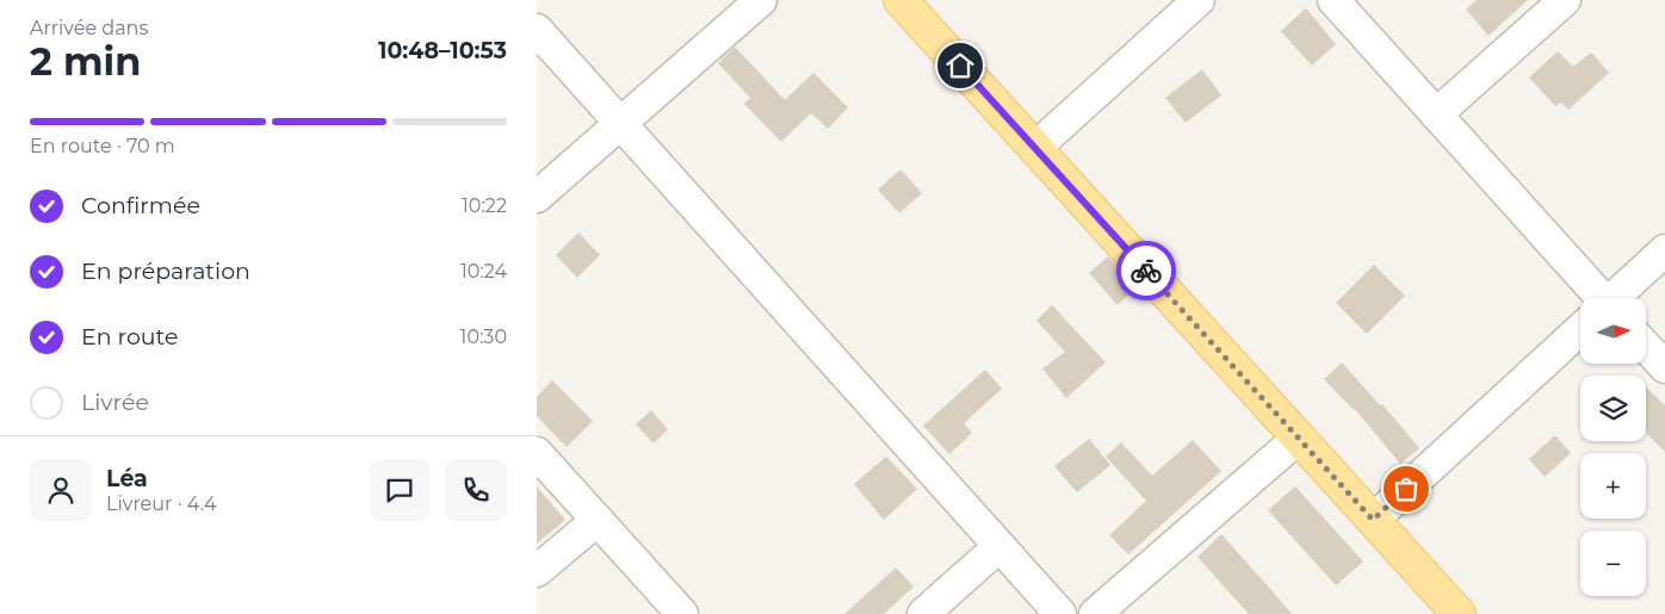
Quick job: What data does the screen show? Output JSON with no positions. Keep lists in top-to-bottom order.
{
  "north": "right",
  "page": {
    "heading": ["2 min", "Arrivée dans", "10:48–10:53"],
    "panel": ["Léa", "Livreur · 4.4"],
    "bar": "En route · 70 m",
    "list": [
      ["Confirmée", "10:22"],
      ["En préparation", "10:24"],
      ["En route", "10:30"],
      "Livrée"
    ],
    "map_buttons": ["+", "−"]
  }
}
